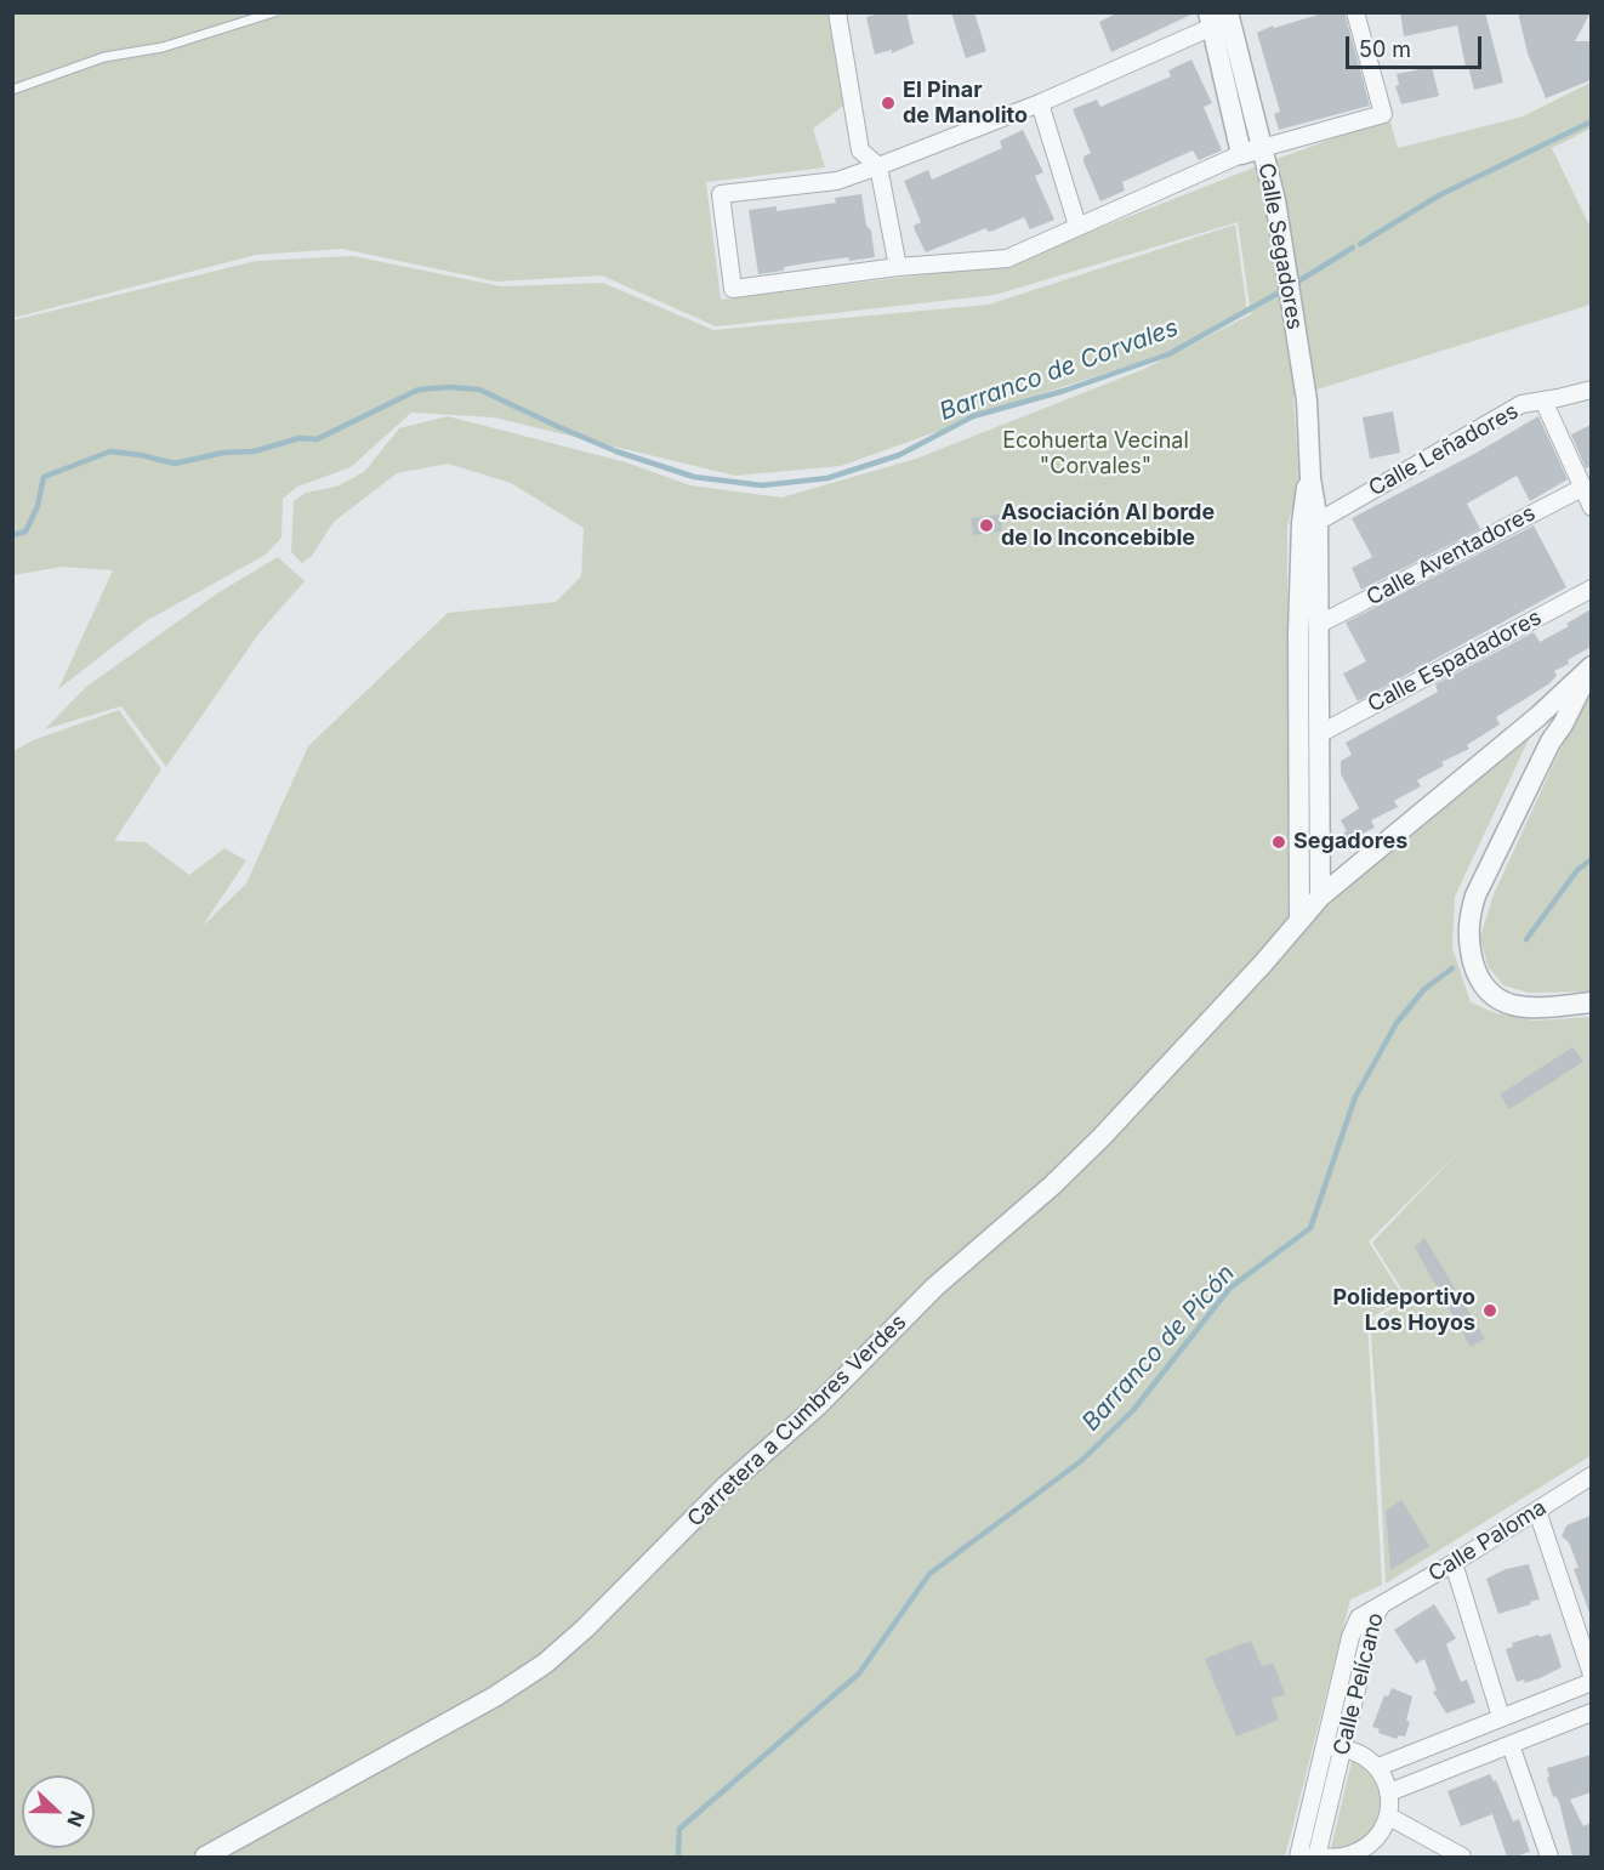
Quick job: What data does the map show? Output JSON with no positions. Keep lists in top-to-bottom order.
{
  "streets": {
    "street": [
      "Calle Segadores",
      "Calle Leñadores",
      "Calle Aventadores",
      "Calle Espadadores",
      "Carretera a Cumbres Verdes",
      "Calle Paloma",
      "Calle Pelícano"
    ]
  },
  "crossings": [
    ["Calle Segadores", "Calle Leñadores"],
    ["Calle Segadores", "Calle Aventadores"],
    ["Calle Segadores", "Calle Espadadores"],
    ["Calle Segadores", "Carretera a Cumbres Verdes"],
    ["Calle Paloma", "Calle Pelícano"]
  ],
  "water": ["Barranco de Corvales", "Barranco de Picón"],
  "parks": ["Ecohuerta Vecinal \"Corvales\""],
  "places": [
    "El Pinar de Manolito",
    "Asociación Al borde de lo Inconcebible",
    "Segadores",
    "Polideportivo Los Hoyos"
  ],
  "scale_bar": "50 m",
  "north": "right"
}
